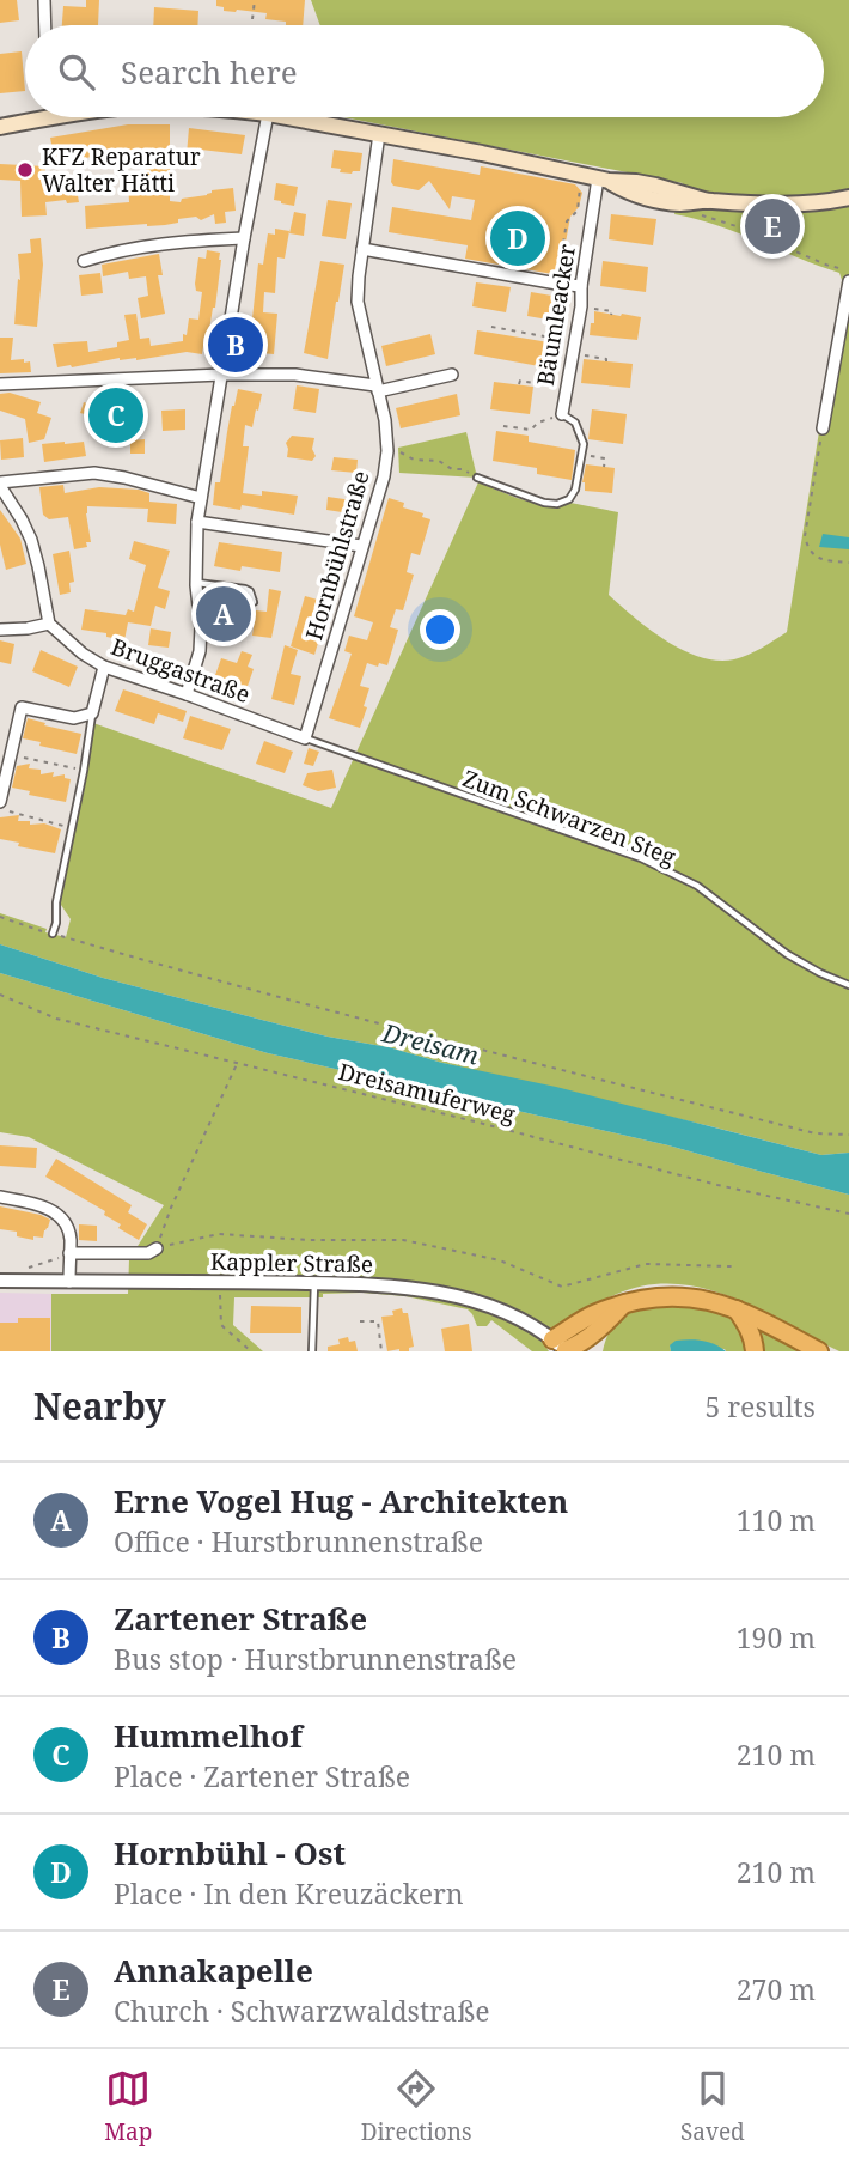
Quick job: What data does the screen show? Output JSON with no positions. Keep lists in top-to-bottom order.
{
  "streets": {
    "street": [
      "Bäumleacker",
      "Hornbühlstraße",
      "Bruggastraße",
      "Kappler Straße"
    ],
    "lane": ["Zum Schwarzen Steg"],
    "path": ["Dreisamuferweg"]
  },
  "crossings": [
    ["Hornbühlstraße", "Bruggastraße"],
    ["Hornbühlstraße", "Zum Schwarzen Steg"],
    ["Bruggastraße", "Zum Schwarzen Steg"]
  ],
  "water": ["Dreisam"],
  "places": ["KFZ Reparatur Walter Hätti"],
  "page": {
    "search": "Search here",
    "pins": [
      "E",
      "D",
      "B",
      "C",
      "A"
    ],
    "heading": ["Nearby", "5 results"],
    "list": [
      {
        "mark": "A",
        "name": "Erne Vogel Hug - Architekten",
        "note": "Office · Hurstbrunnenstraße",
        "value": "110 m"
      },
      {
        "mark": "B",
        "name": "Zartener Straße",
        "note": "Bus stop · Hurstbrunnenstraße",
        "value": "190 m"
      },
      {
        "mark": "C",
        "name": "Hummelhof",
        "note": "Place · Zartener Straße",
        "value": "210 m"
      },
      {
        "mark": "D",
        "name": "Hornbühl - Ost",
        "note": "Place · In den Kreuzäckern",
        "value": "210 m"
      },
      {
        "mark": "E",
        "name": "Annakapelle",
        "note": "Church · Schwarzwaldstraße",
        "value": "270 m"
      }
    ],
    "nav": ["Map", "Directions", "Saved"]
  }
}
